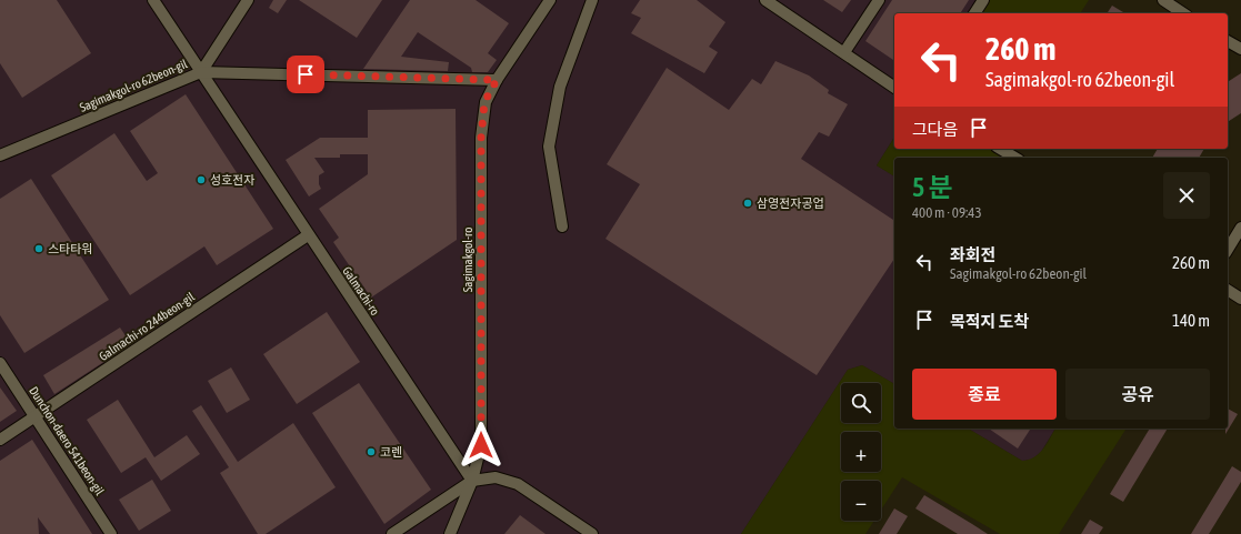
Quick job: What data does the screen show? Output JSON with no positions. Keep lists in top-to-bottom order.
{
  "streets": {
    "street": [
      "Sagimakgol-ro 62beon-gil",
      "Sagimakgol-ro",
      "Galmachi-ro",
      "Galmachi-ro 244beon-gil",
      "Dunchon-daero 541beon-gil"
    ]
  },
  "crossings": [
    ["Sagimakgol-ro 62beon-gil", "Sagimakgol-ro"],
    ["Sagimakgol-ro 62beon-gil", "Galmachi-ro"],
    ["Sagimakgol-ro", "Galmachi-ro"],
    ["Galmachi-ro", "Galmachi-ro 244beon-gil"],
    ["Galmachi-ro 244beon-gil", "Dunchon-daero 541beon-gil"]
  ],
  "places": [
    "성호전자",
    "삼영전자공업",
    "스타타워",
    "코렌"
  ],
  "page": {
    "turn": ["260 m", "Sagimakgol-ro 62beon-gil"],
    "then": "그다음",
    "heading": ["5 분", "400 m · 09:43"],
    "list": [
      {
        "name": "좌회전",
        "note": "Sagimakgol-ro 62beon-gil",
        "value": "260 m"
      },
      {
        "name": "목적지 도착",
        "value": "140 m"
      }
    ],
    "buttons": ["종료", "공유"],
    "map_buttons": ["+", "−"]
  }
}
